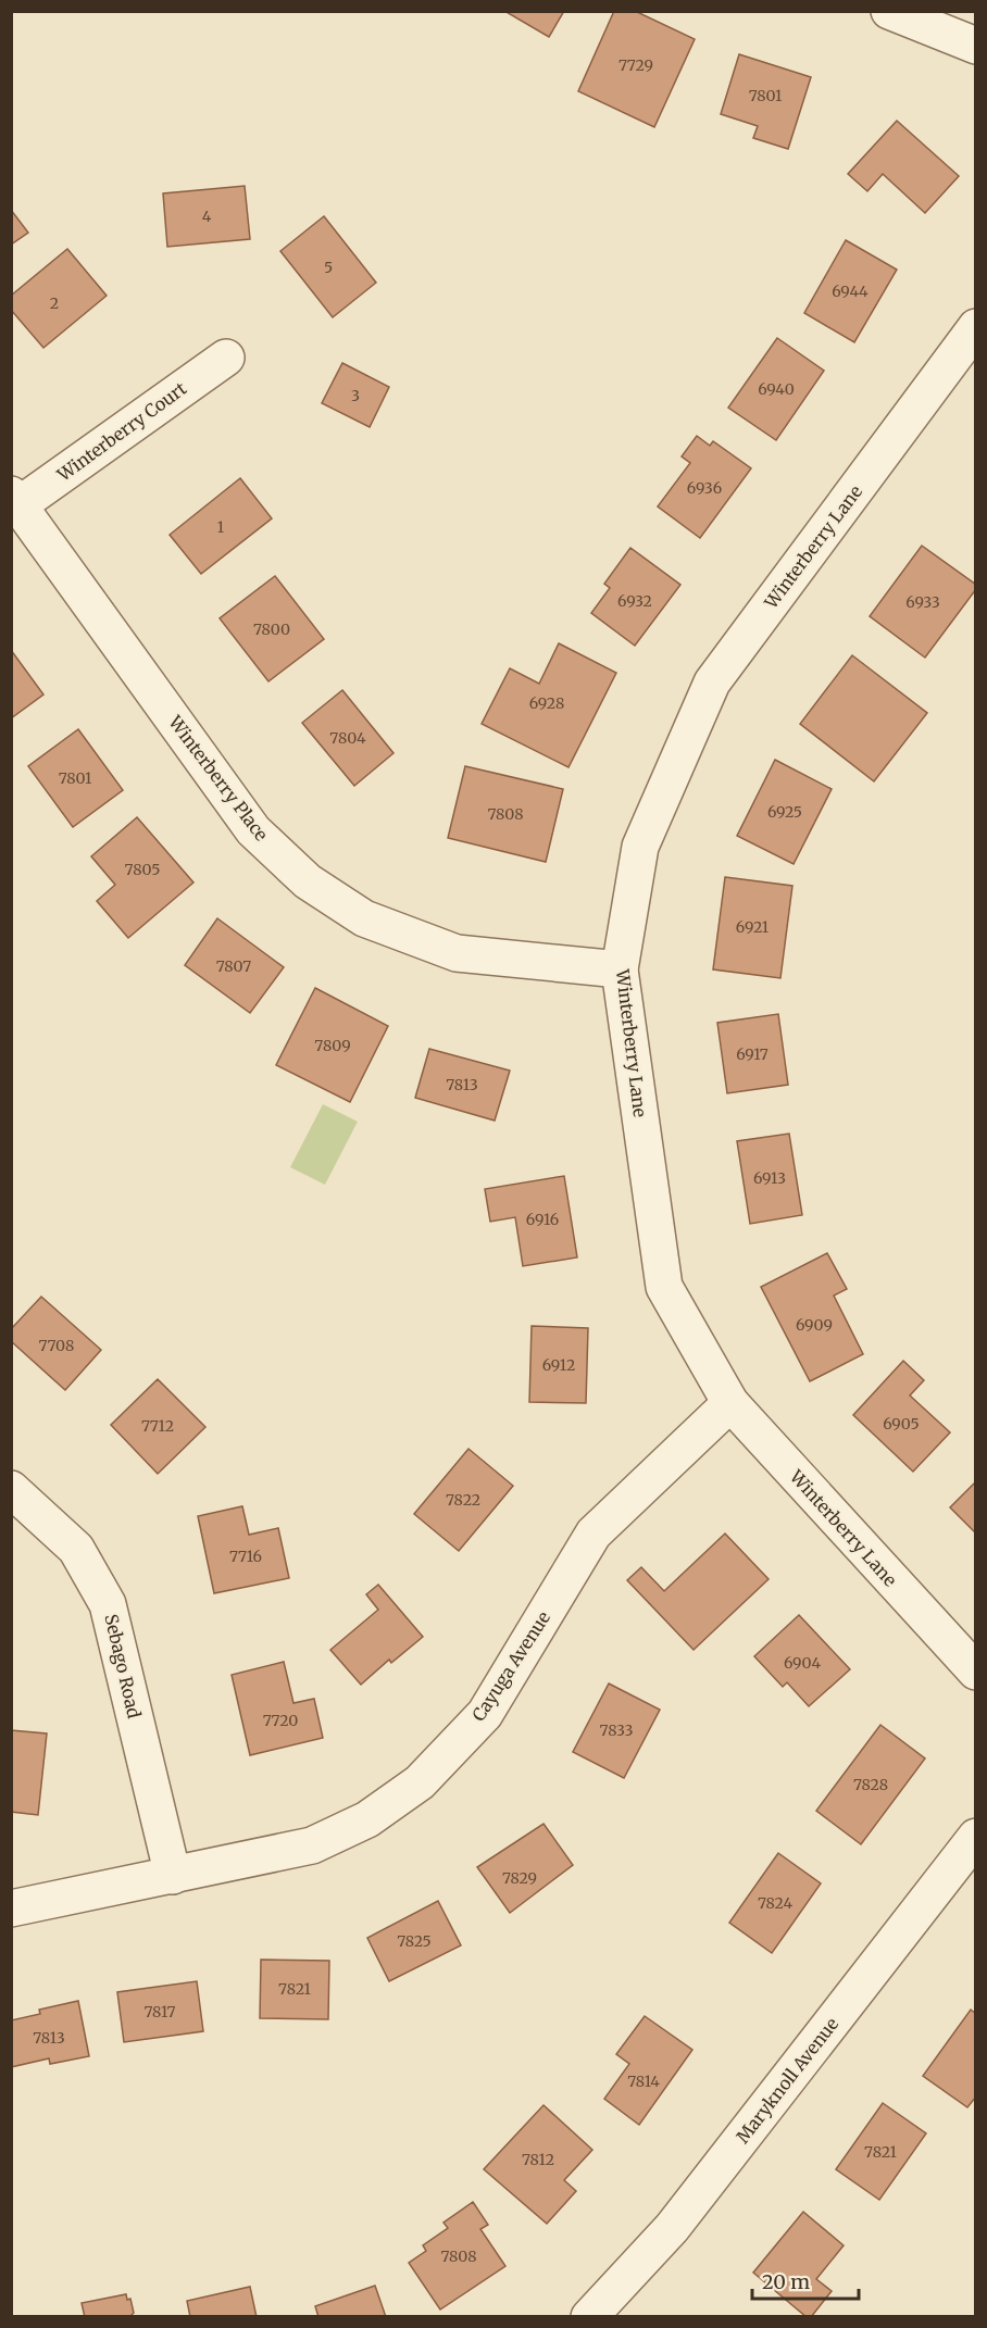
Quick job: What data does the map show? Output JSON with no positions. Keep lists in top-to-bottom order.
{
  "streets": {
    "street": [
      "Winterberry Court",
      "Winterberry Lane",
      "Winterberry Place",
      "Sebago Road",
      "Cayuga Avenue",
      "Maryknoll Avenue"
    ]
  },
  "crossings": [
    ["Winterberry Court", "Winterberry Place"],
    ["Winterberry Lane", "Winterberry Place"],
    ["Winterberry Lane", "Cayuga Avenue"],
    ["Sebago Road", "Cayuga Avenue"]
  ],
  "house_numbers": [
    "7729",
    "7801",
    "4",
    "5",
    "6944",
    "2",
    "6940",
    "3",
    "6936",
    "1",
    "6932",
    "6933",
    "7800",
    "6928",
    "7804",
    "7801",
    "6925",
    "7808",
    "7805",
    "6921",
    "7807",
    "7809",
    "6917",
    "7813",
    "6913",
    "6916",
    "6909",
    "7708",
    "6912",
    "6905",
    "7712",
    "7822",
    "7716",
    "6904",
    "7720",
    "7833",
    "7828",
    "7829",
    "7824",
    "7825",
    "7821",
    "7817",
    "7813",
    "7814",
    "7821",
    "7812",
    "7808"
  ],
  "scale_bar": "20 m"
}
